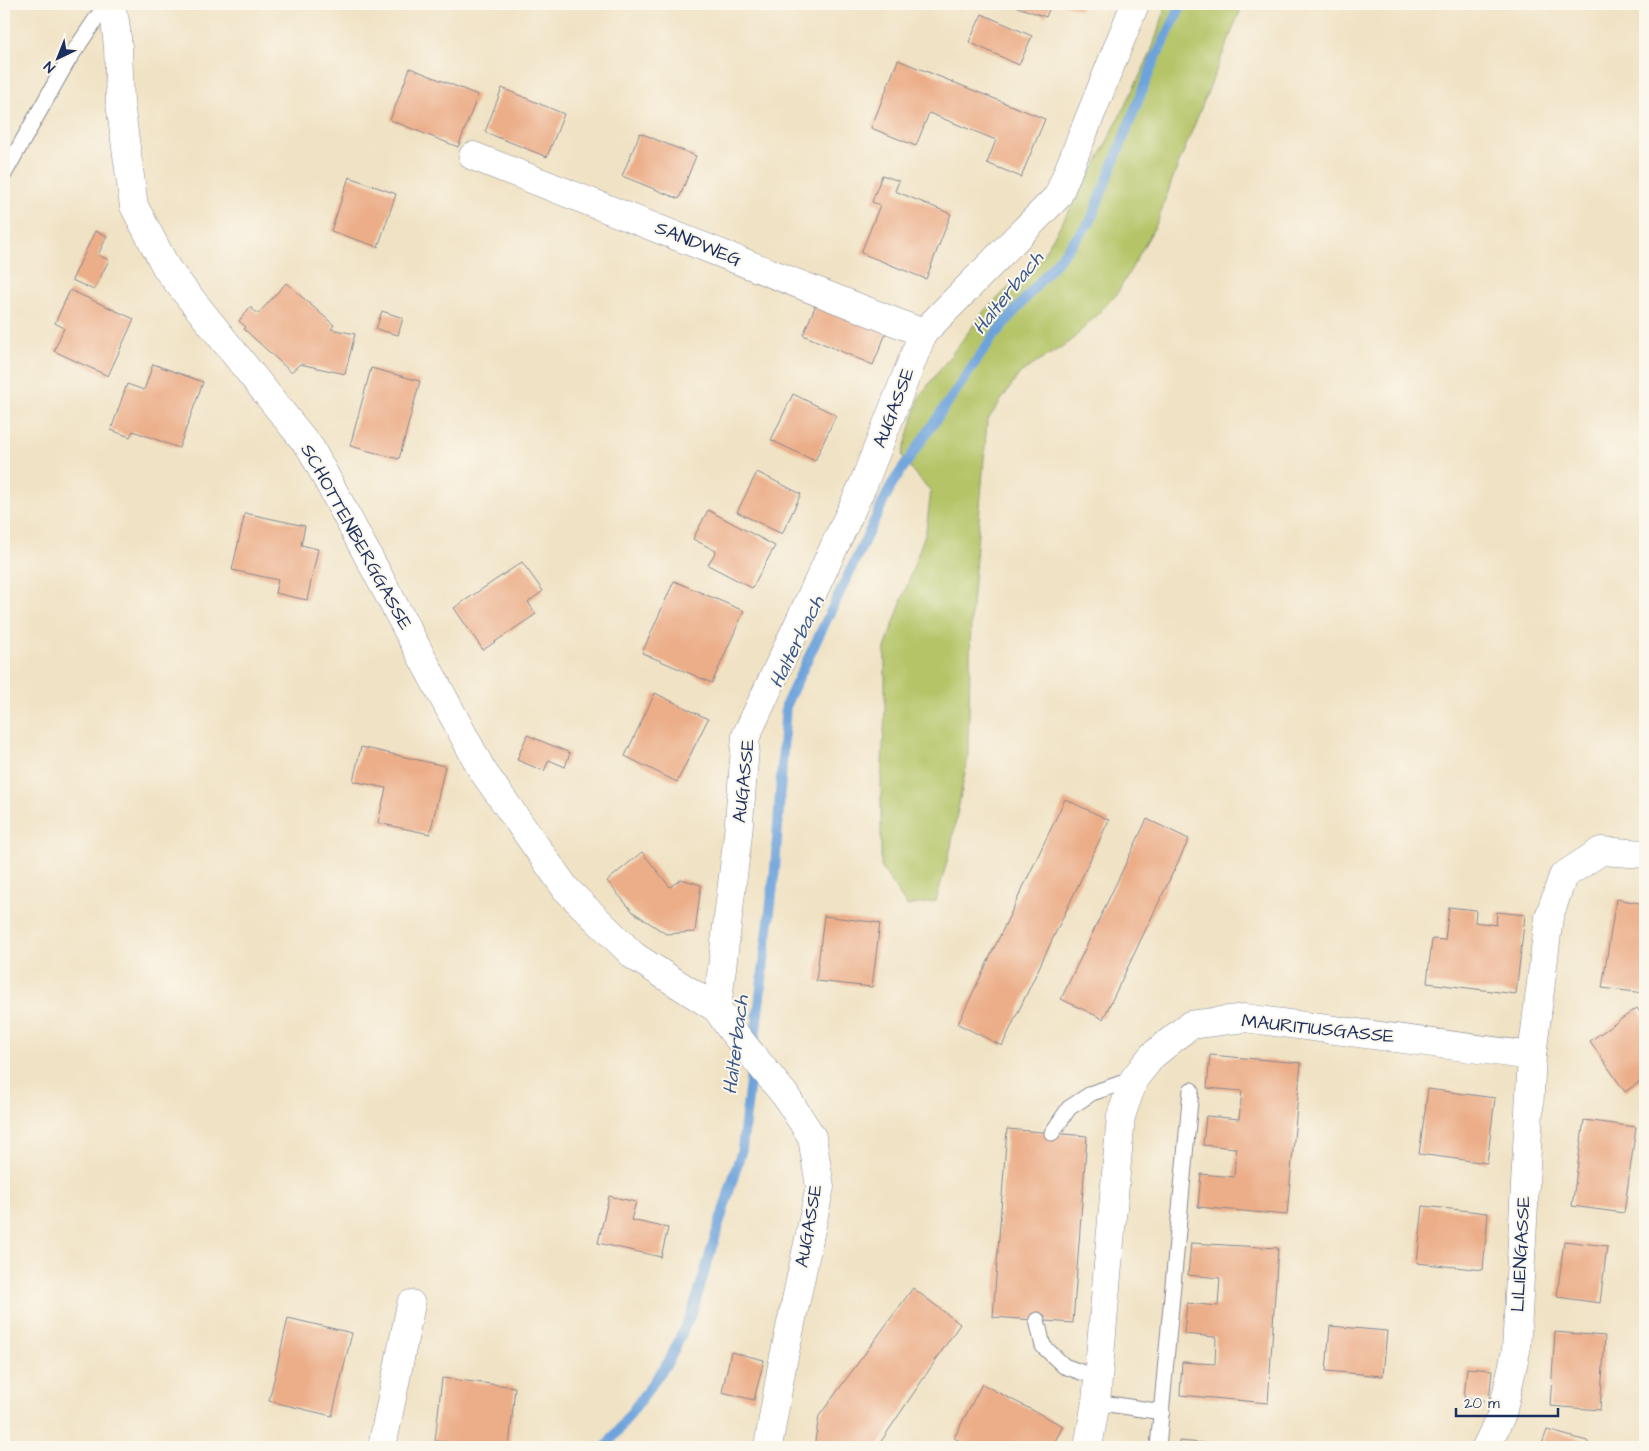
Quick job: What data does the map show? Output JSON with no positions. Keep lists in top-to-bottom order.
{
  "streets": {
    "street": [
      "SANDWEG",
      "AUGASSE",
      "SCHOTTENBERGGASSE",
      "MAURITIUSGASSE",
      "LILIENGASSE"
    ]
  },
  "crossings": [
    ["SANDWEG", "AUGASSE"],
    ["AUGASSE", "SCHOTTENBERGGASSE"],
    ["MAURITIUSGASSE", "LILIENGASSE"]
  ],
  "water": ["Halterbach"],
  "scale_bar": "20 m",
  "north": "bottom left"
}
